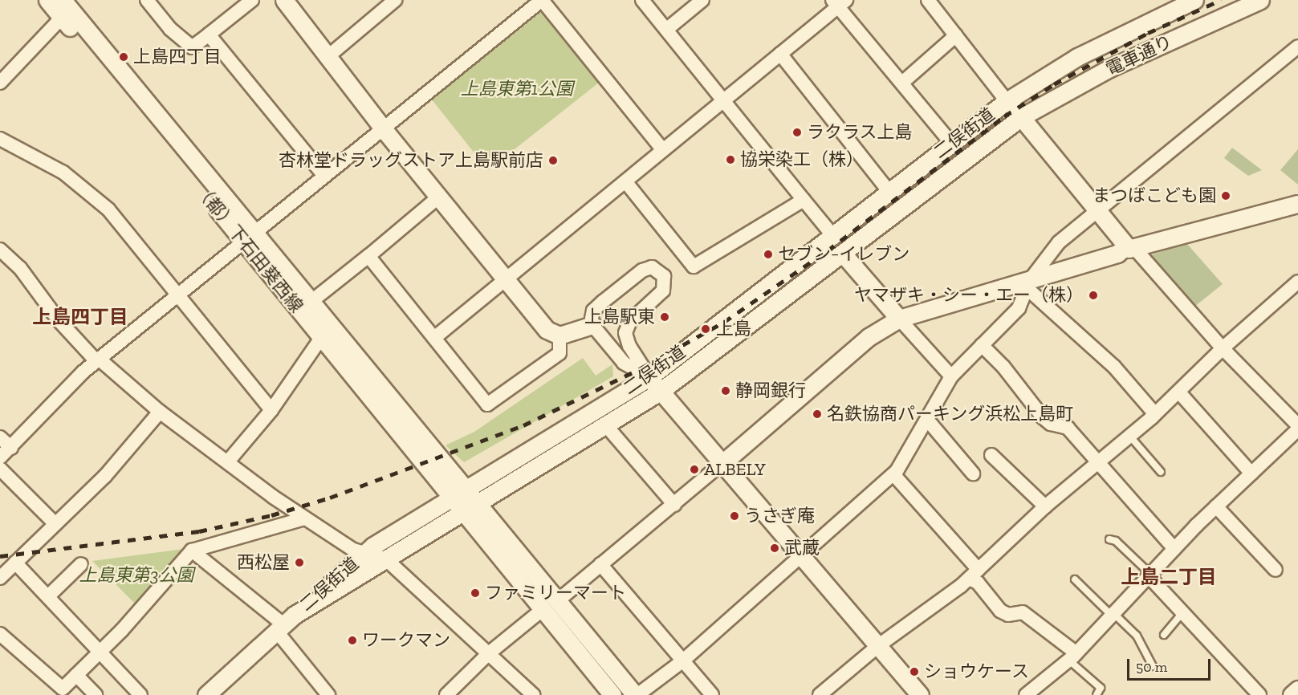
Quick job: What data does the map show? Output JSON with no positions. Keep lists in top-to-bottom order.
{
  "streets": {
    "street": ["電車通り", "二俣街道", "（都）下石田葵西線"]
  },
  "crossings": [
    ["電車通り", "二俣街道"],
    ["二俣街道", "（都）下石田葵西線"]
  ],
  "districts": ["上島四丁目", "上島二丁目"],
  "parks": ["上島東第1公園", "上島東第3公園"],
  "places": [
    "上島四丁目",
    "ラクラス上島",
    "協栄染工（株）",
    "杏林堂ドラッグストア上島駅前店",
    "まつばこども園",
    "セブン−イレブン",
    "ヤマザキ・シー・エー（株）",
    "上島駅東",
    "上島",
    "静岡銀行",
    "名鉄協商パーキング浜松上島町",
    "ALBELY",
    "うさぎ庵",
    "武蔵",
    "西松屋",
    "ファミリーマート",
    "ワークマン",
    "ショウケース"
  ],
  "scale_bar": "50 m"
}
